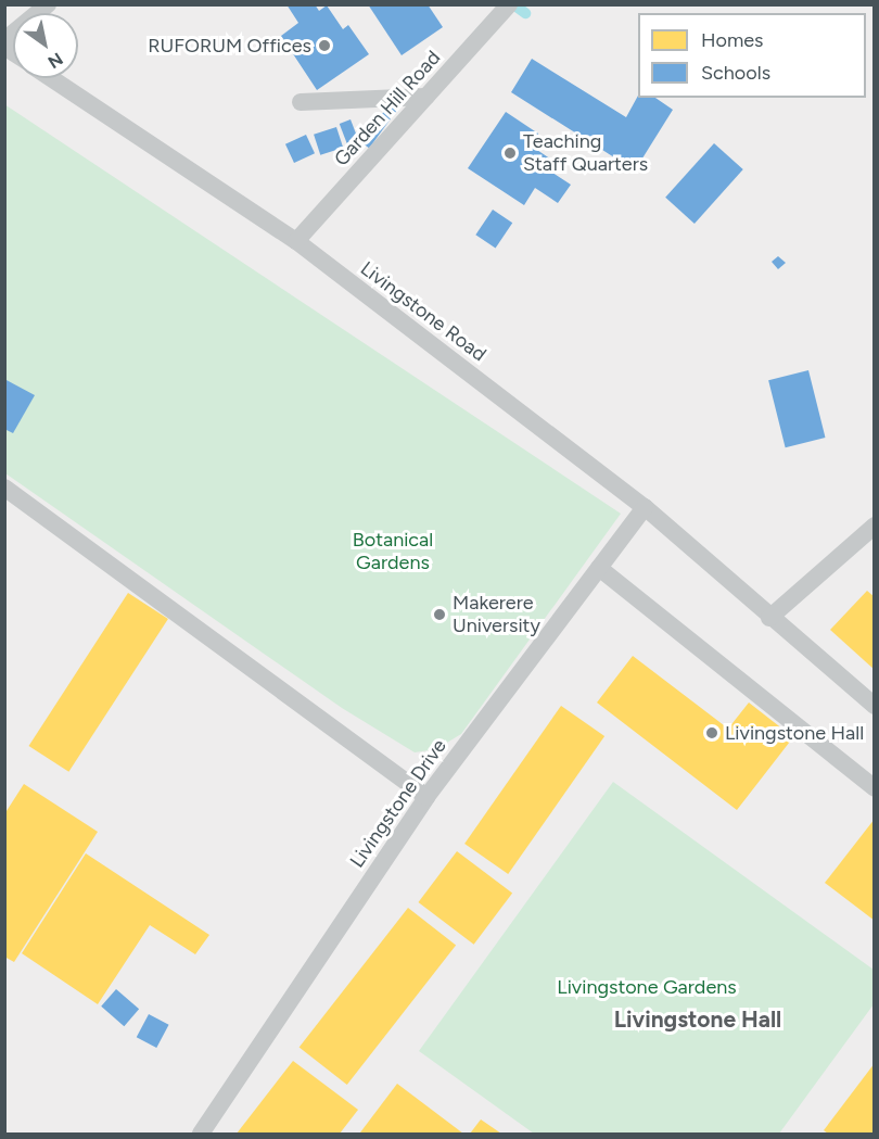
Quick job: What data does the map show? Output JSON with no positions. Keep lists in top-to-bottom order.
{
  "streets": {
    "lane": ["Garden Hill Road", "Livingstone Road", "Livingstone Drive"]
  },
  "crossings": [
    ["Garden Hill Road", "Livingstone Road"],
    ["Livingstone Road", "Livingstone Drive"]
  ],
  "districts": ["Livingstone Hall"],
  "parks": ["Botanical Gardens", "Livingstone Gardens"],
  "places": [
    "RUFORUM Offices",
    "Teaching Staff Quarters",
    "Makerere University",
    "Livingstone Hall"
  ],
  "legend": ["Homes", "Schools"],
  "north": "bottom right"
}
